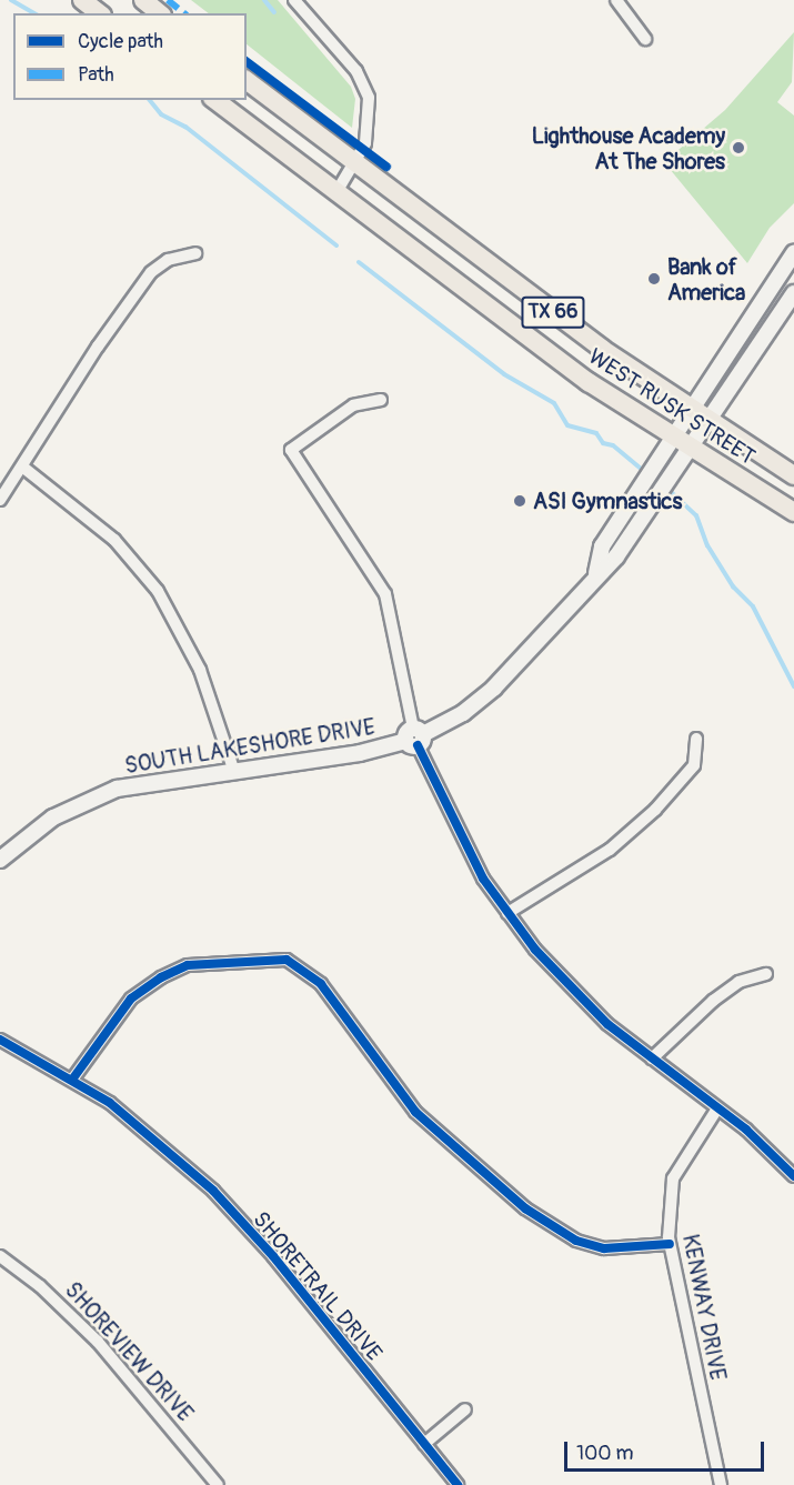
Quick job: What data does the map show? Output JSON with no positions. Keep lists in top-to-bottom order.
{
  "streets": {
    "main road": ["TX 66", "WEST RUSK STREET"],
    "street": [
      "SOUTH LAKESHORE DRIVE",
      "SHORETRAIL DRIVE",
      "KENWAY DRIVE",
      "SHOREVIEW DRIVE"
    ]
  },
  "crossings": [
    ["TX 66", "WEST RUSK STREET"],
    ["TX 66", "SOUTH LAKESHORE DRIVE"],
    ["WEST RUSK STREET", "SOUTH LAKESHORE DRIVE"]
  ],
  "places": ["Lighthouse Academy At The Shores", "Bank of America", "ASI Gymnastics"],
  "legend": ["Cycle path", "Path"],
  "scale_bar": "100 m"
}
